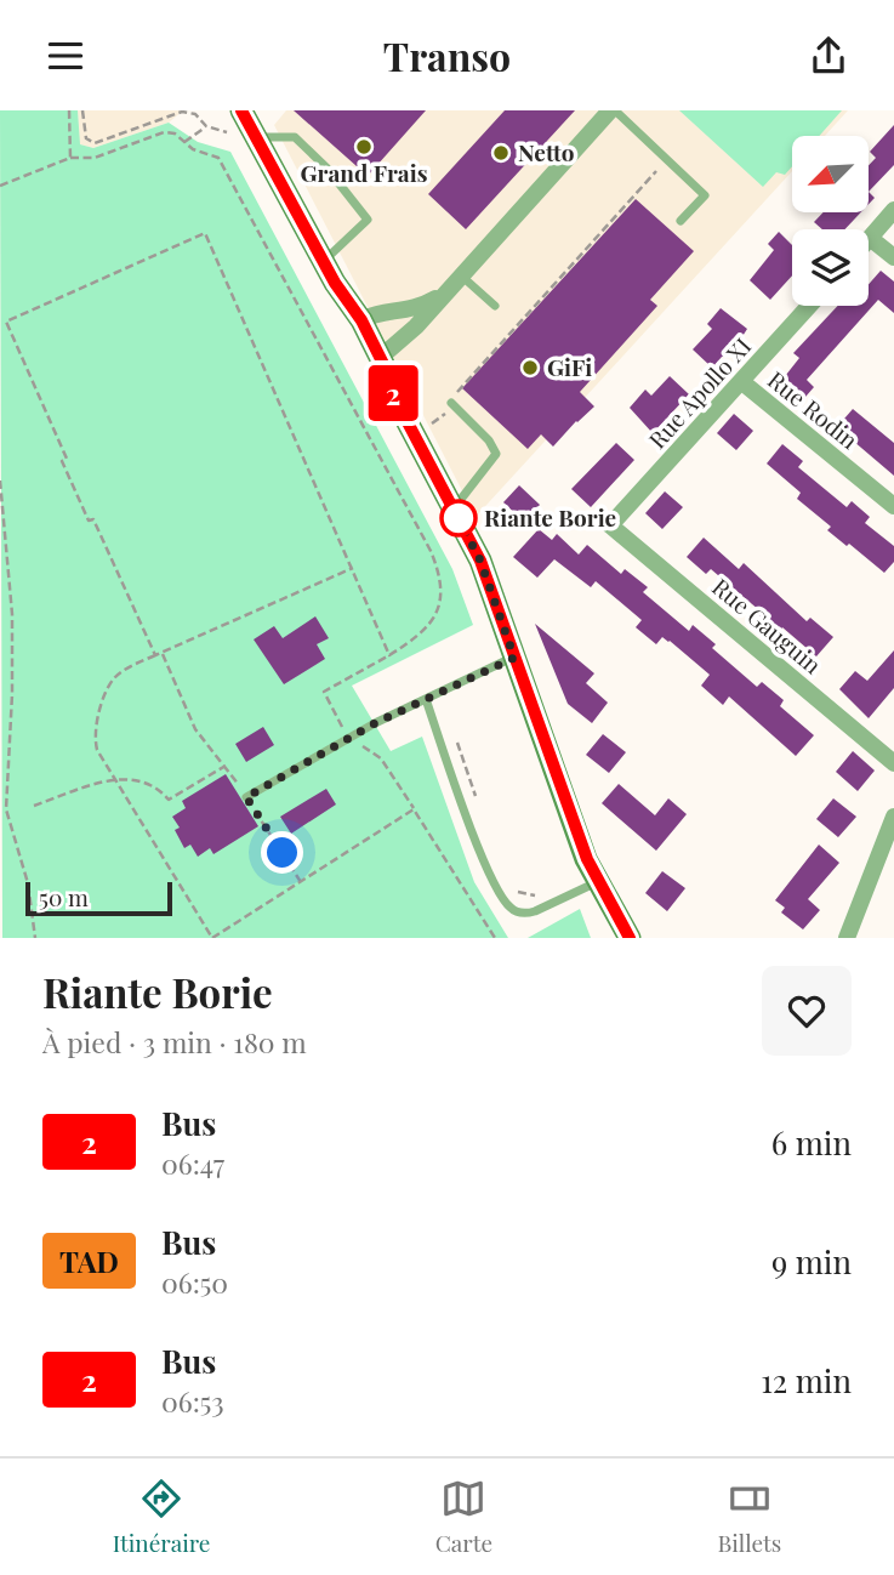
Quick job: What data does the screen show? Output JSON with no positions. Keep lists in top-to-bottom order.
{
  "streets": {
    "street": ["Rue Apollo XI", "Rue Rodin", "Rue Gauguin"]
  },
  "crossings": [
    ["Rue Apollo XI", "Rue Rodin"],
    ["Rue Apollo XI", "Rue Gauguin"]
  ],
  "places": [
    "Grand Frais",
    "Netto",
    "GiFi",
    "Riante Borie"
  ],
  "lines": ["bus line 2"],
  "scale_bar": "50 m",
  "north": "bottom left",
  "page": {
    "header": "Transo",
    "on_map": "2",
    "scale": "50 m",
    "heading": ["Riante Borie", "À pied · 3 min · 180 m"],
    "list": [
      {
        "mark": "2",
        "name": "Bus",
        "note": "06:47",
        "value": "6 min"
      },
      {
        "mark": "TAD",
        "name": "Bus",
        "note": "06:50",
        "value": "9 min"
      },
      {
        "mark": "2",
        "name": "Bus",
        "note": "06:53",
        "value": "12 min"
      }
    ],
    "tabs": ["Itinéraire", "Carte", "Billets"]
  }
}
